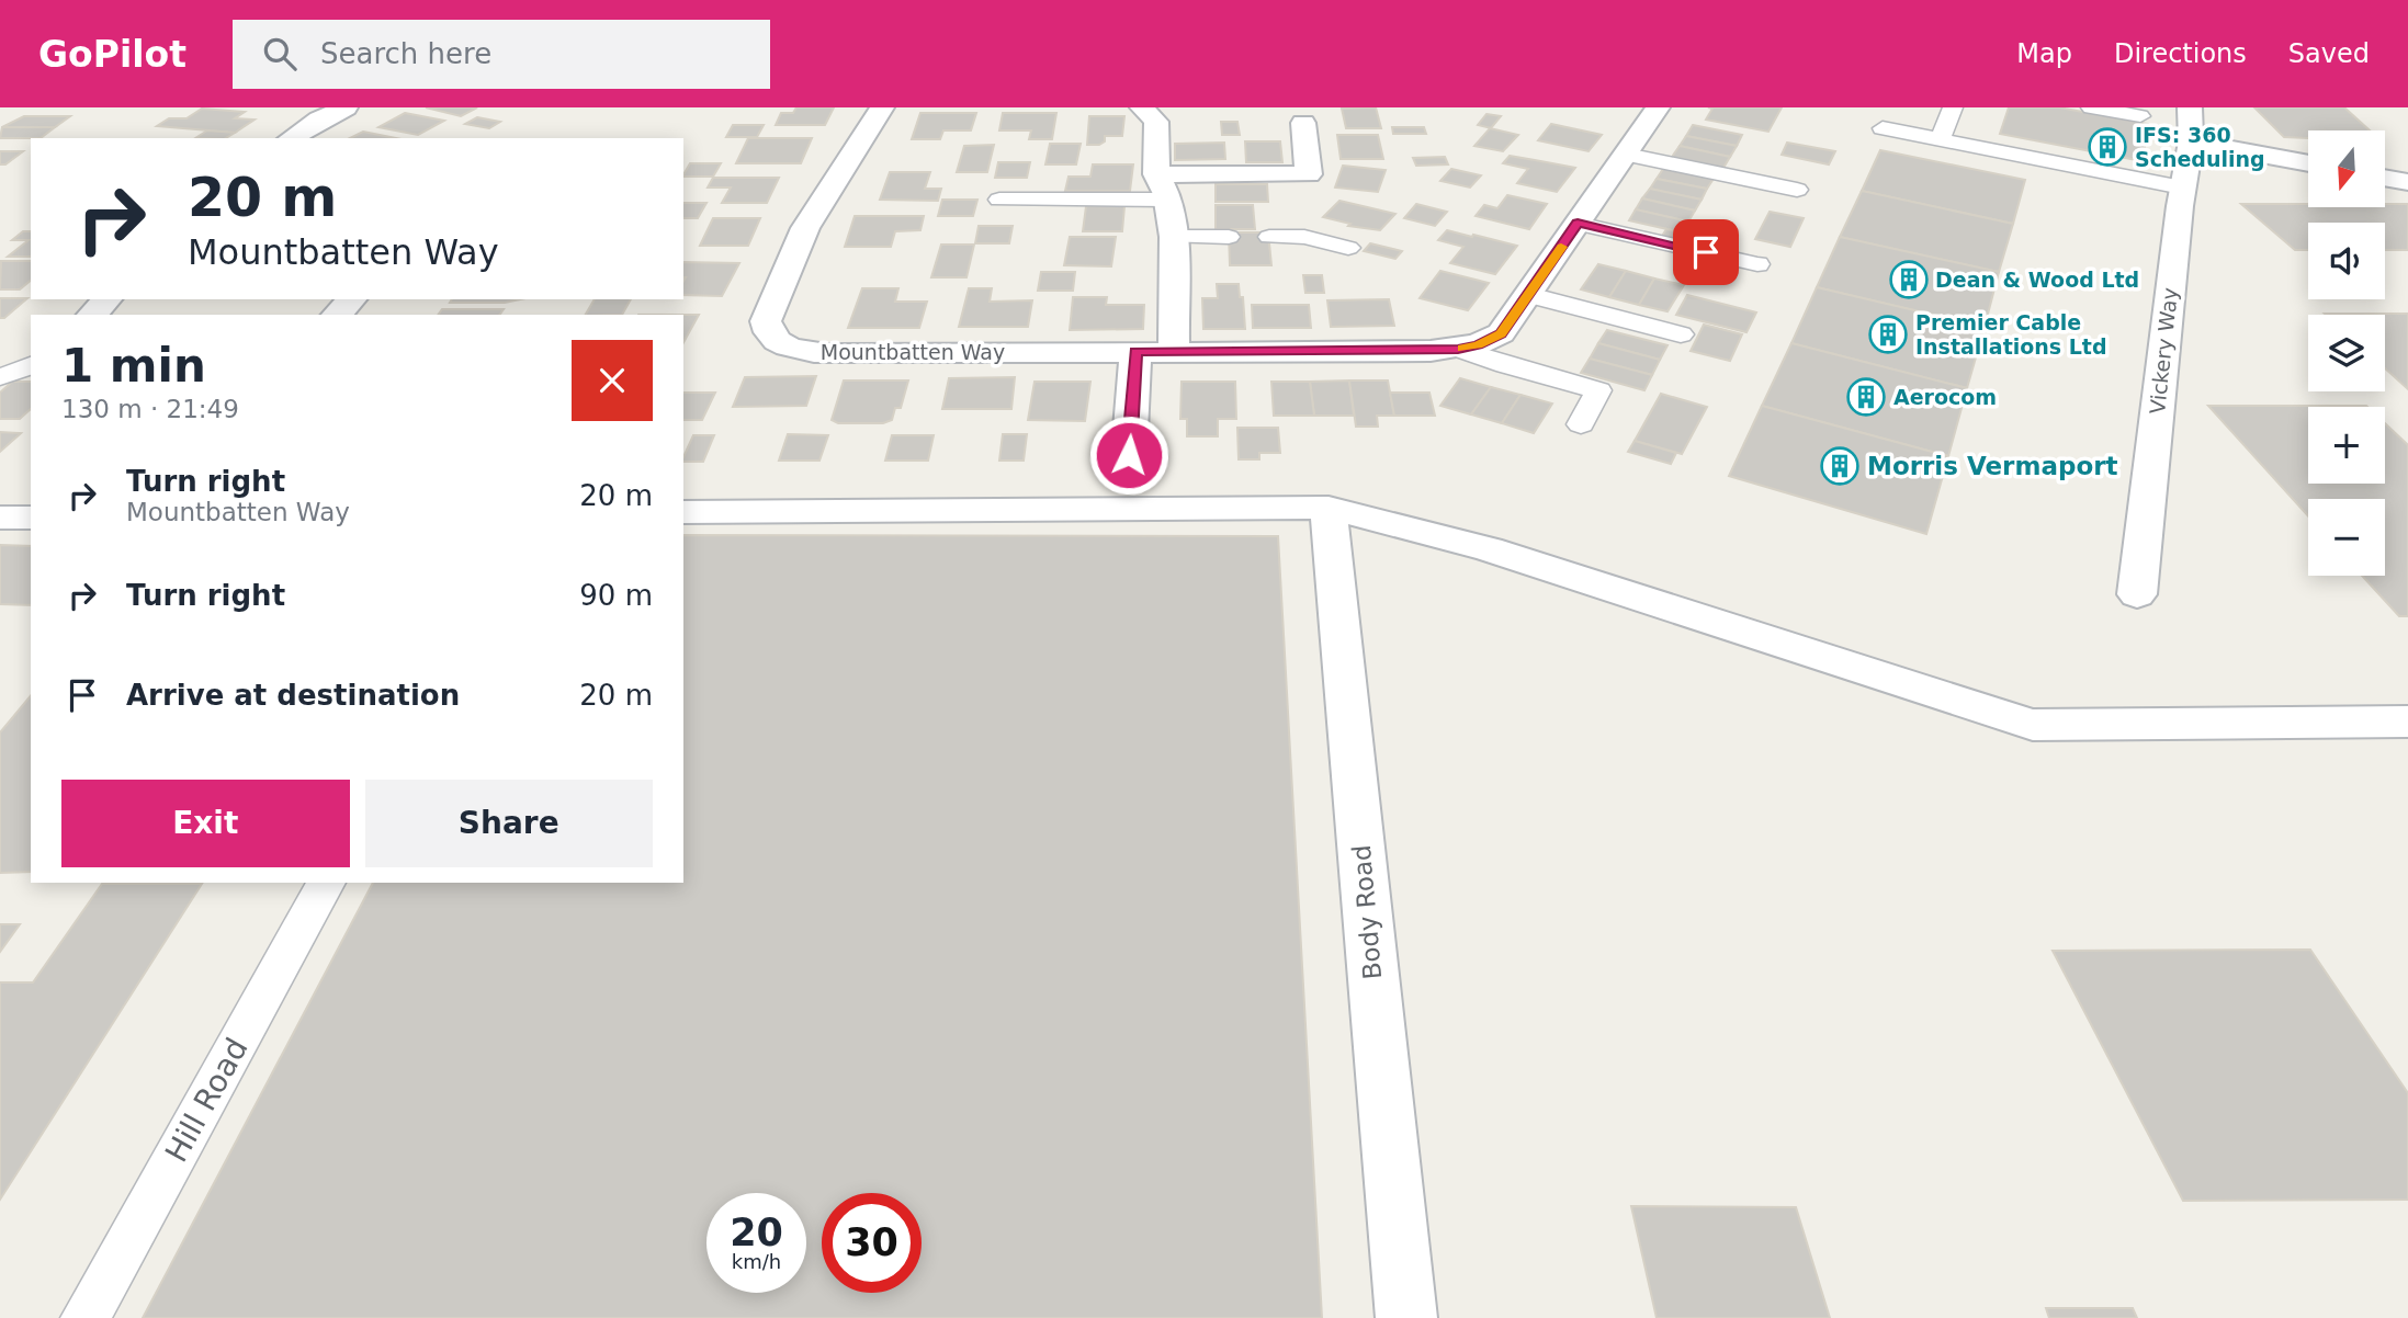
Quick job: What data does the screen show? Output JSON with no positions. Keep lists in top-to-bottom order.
{
  "streets": {
    "street": ["Vickery Way", "Mountbatten Way", "Body Road"],
    "lane": ["Hill Road"]
  },
  "places": {
    "building": [
      "IFS: 360 Scheduling",
      "Dean & Wood Ltd",
      "Premier Cable Installations Ltd",
      "Aerocom",
      "Morris Vermaport"
    ]
  },
  "north": "bottom",
  "page": {
    "header": "GoPilot",
    "search": "Search here",
    "nav": ["Map", "Directions", "Saved"],
    "map_buttons": ["+", "−"],
    "turn": ["20 m", "Mountbatten Way"],
    "heading": ["1 min", "130 m · 21:49"],
    "list": [
      {
        "name": "Turn right",
        "note": "Mountbatten Way",
        "value": "20 m"
      },
      {
        "name": "Turn right",
        "value": "90 m"
      },
      {
        "name": "Arrive at destination",
        "value": "20 m"
      }
    ],
    "buttons": ["Exit", "Share"],
    "speed": "20 km/h",
    "limit": "30"
  }
}
